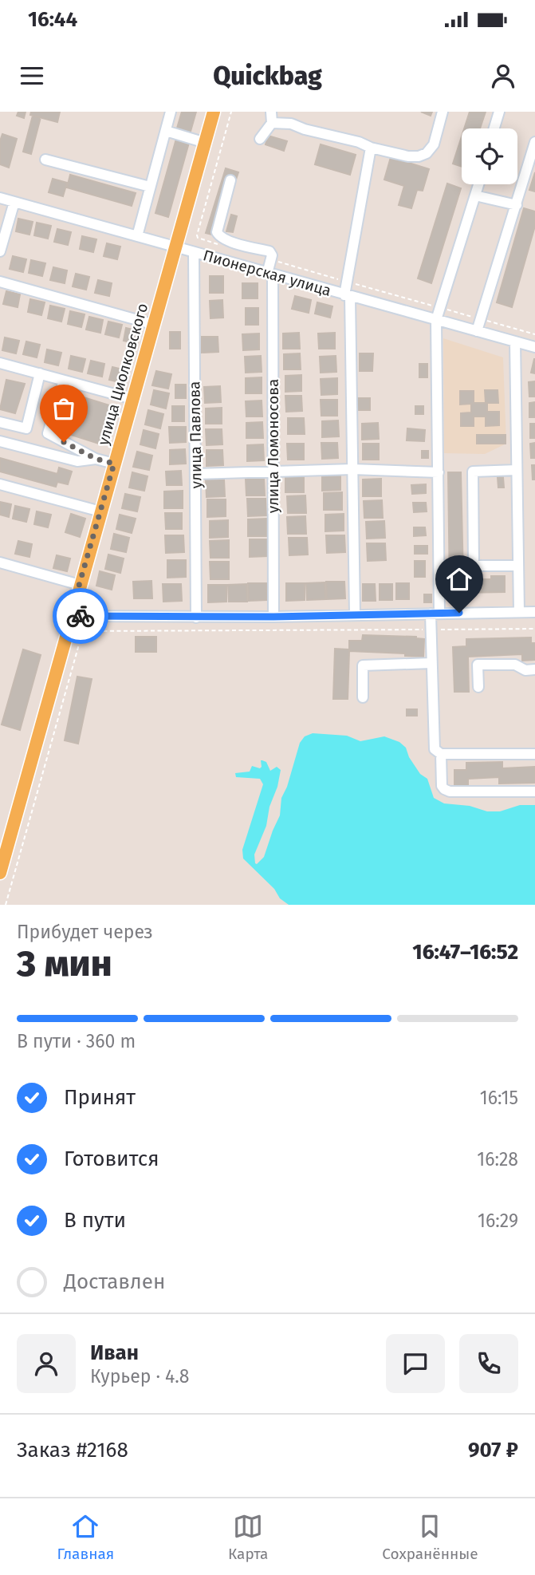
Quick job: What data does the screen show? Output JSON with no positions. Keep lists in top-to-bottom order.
{
  "streets": {
    "main road": ["улица Циолковского"],
    "street": ["Пионерская улица", "улица Павлова", "улица Ломоносова"]
  },
  "crossings": [
    ["Пионерская улица", "улица Циолковского"],
    ["Пионерская улица", "улица Павлова"],
    ["Пионерская улица", "улица Ломоносова"]
  ],
  "page": {
    "status": "16:44",
    "header": "Quickbag",
    "heading": ["3 мин", "Прибудет через", "16:47–16:52"],
    "panel": [
      "Иван",
      "Курьер · 4.8",
      "Заказ #2168",
      "907 ₽"
    ],
    "bar": "В пути · 360 m",
    "list": [
      ["Принят", "16:15"],
      ["Готовится", "16:28"],
      ["В пути", "16:29"],
      "Доставлен"
    ],
    "tabs": ["Главная", "Карта", "Сохранённые"]
  }
}
